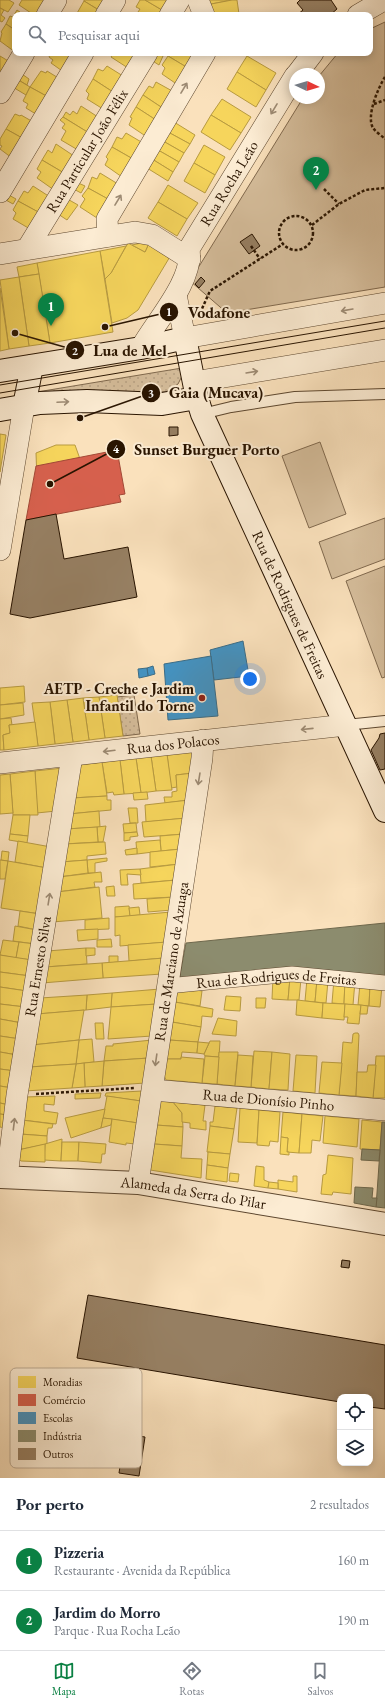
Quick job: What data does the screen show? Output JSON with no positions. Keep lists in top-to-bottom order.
{
  "streets": {
    "main road": ["Rua de Rodrigues de Freitas", "Alameda da Serra do Pilar"],
    "street": [
      "Rua Particular João Félix",
      "Rua Rocha Leão",
      "Rua dos Polacos",
      "Rua de Marciano de Azuaga",
      "Rua Ernesto Silva",
      "Rua de Dionísio Pinho"
    ]
  },
  "crossings": [
    ["Rua de Rodrigues de Freitas", "Rua dos Polacos"],
    ["Rua de Rodrigues de Freitas", "Rua de Marciano de Azuaga"],
    ["Rua dos Polacos", "Rua de Marciano de Azuaga"],
    ["Rua dos Polacos", "Rua Ernesto Silva"],
    ["Rua de Marciano de Azuaga", "Rua de Dionísio Pinho"],
    ["Rua de Marciano de Azuaga", "Alameda da Serra do Pilar"],
    ["Rua Ernesto Silva", "Alameda da Serra do Pilar"]
  ],
  "one_way": ["Rua dos Polacos", "Rua de Marciano de Azuaga", "Rua Ernesto Silva"],
  "places": [
    "Vodafone",
    "Lua de Mel",
    "Gaia (Mucava)",
    "Sunset Burguer Porto",
    "AETP - Creche e Jardim Infantil do Torne"
  ],
  "legend": [
    "Moradias",
    "Comércio",
    "Escolas",
    "Indústria",
    "Outros"
  ],
  "north": "right",
  "page": {
    "search": "Pesquisar aqui",
    "pins": ["2", "1"],
    "heading": ["Por perto", "2 resultados"],
    "list": [
      {
        "mark": "1",
        "name": "Pizzeria",
        "note": "Restaurante · Avenida da República",
        "value": "160 m"
      },
      {
        "mark": "2",
        "name": "Jardim do Morro",
        "note": "Parque · Rua Rocha Leão",
        "value": "190 m"
      }
    ],
    "nav": ["Mapa", "Rotas", "Salvos"]
  }
}
